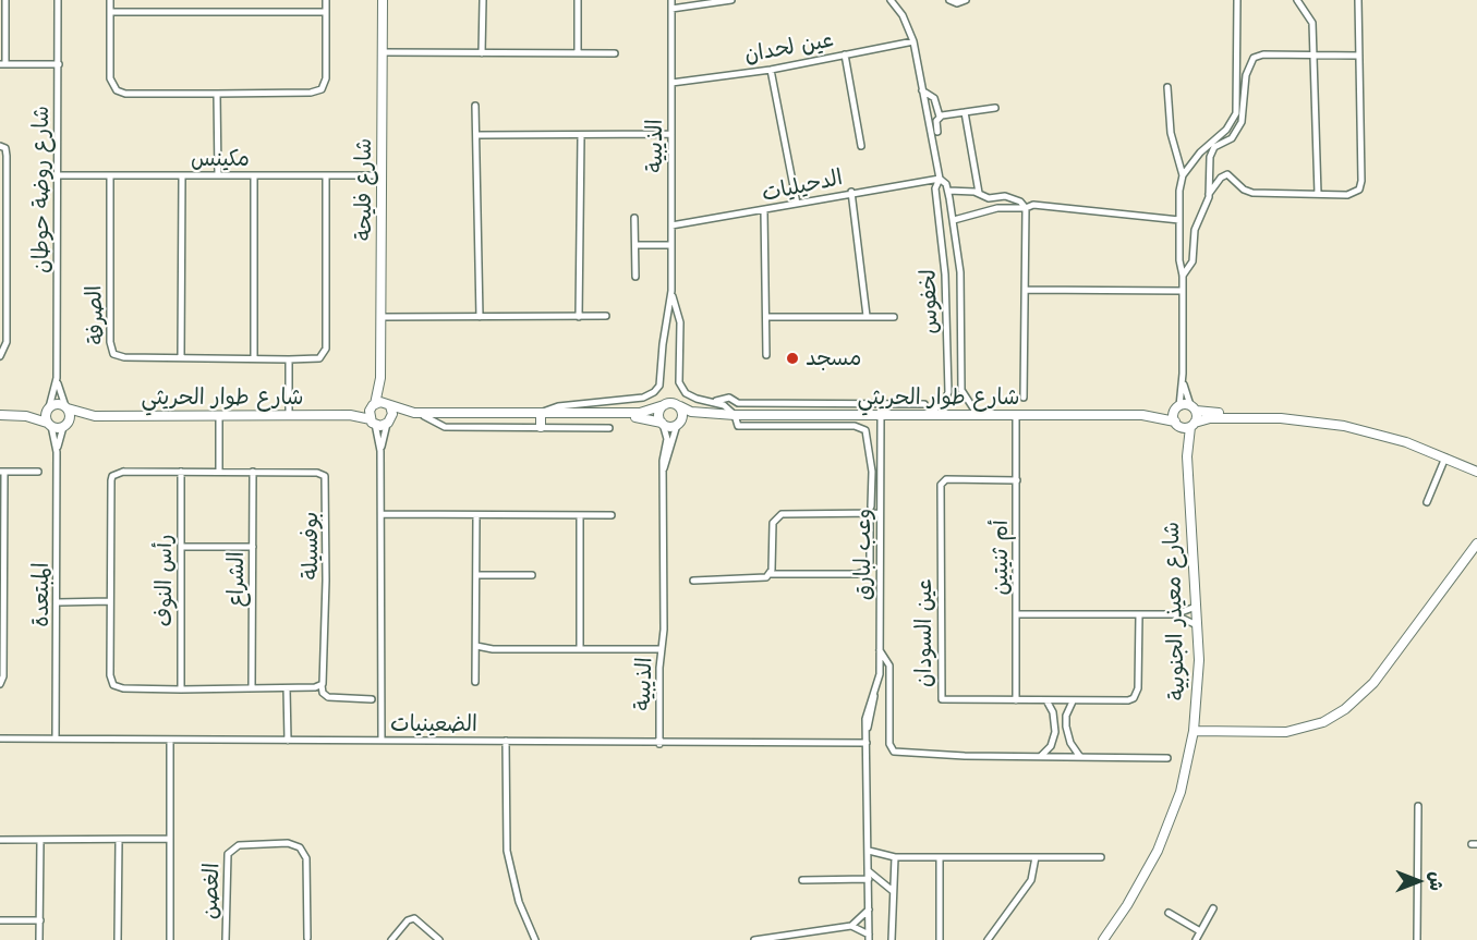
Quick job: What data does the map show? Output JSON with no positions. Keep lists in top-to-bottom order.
{
  "streets": {
    "street": [
      "عين لحدان",
      "الذيبية",
      "مكينس",
      "الدحيليات",
      "شارع روضة حوطان",
      "شارع فليحة",
      "لخفوس",
      "الصرفة",
      "شارع طوار الحريثي",
      "بوفسيلة",
      "وعب لبارق",
      "أم ثنيتين",
      "الشراع",
      "رأس النوف",
      "المبتعدة",
      "شارع معيذر الجنوبية",
      "عين السودان",
      "الضعينيات",
      "الغصن"
    ]
  },
  "crossings": [
    ["عين لحدان", "الذيبية"],
    ["عين لحدان", "لخفوس"],
    ["الذيبية", "الدحيليات"],
    ["الذيبية", "شارع طوار الحريثي"],
    ["الذيبية", "الضعينيات"],
    ["مكينس", "شارع روضة حوطان"],
    ["مكينس", "شارع فليحة"],
    ["مكينس", "الصرفة"],
    ["الدحيليات", "لخفوس"],
    ["شارع روضة حوطان", "شارع طوار الحريثي"],
    ["شارع روضة حوطان", "المبتعدة"],
    ["شارع فليحة", "شارع طوار الحريثي"],
    ["لخفوس", "شارع طوار الحريثي"],
    ["شارع طوار الحريثي", "وعب لبارق"],
    ["شارع طوار الحريثي", "أم ثنيتين"],
    ["شارع طوار الحريثي", "المبتعدة"],
    ["شارع طوار الحريثي", "شارع معيذر الجنوبية"],
    ["بوفسيلة", "الشراع"],
    ["بوفسيلة", "رأس النوف"],
    ["وعب لبارق", "الضعينيات"],
    ["أم ثنيتين", "عين السودان"],
    ["المبتعدة", "الضعينيات"]
  ],
  "places": ["مسجد"],
  "north": "right"
}
